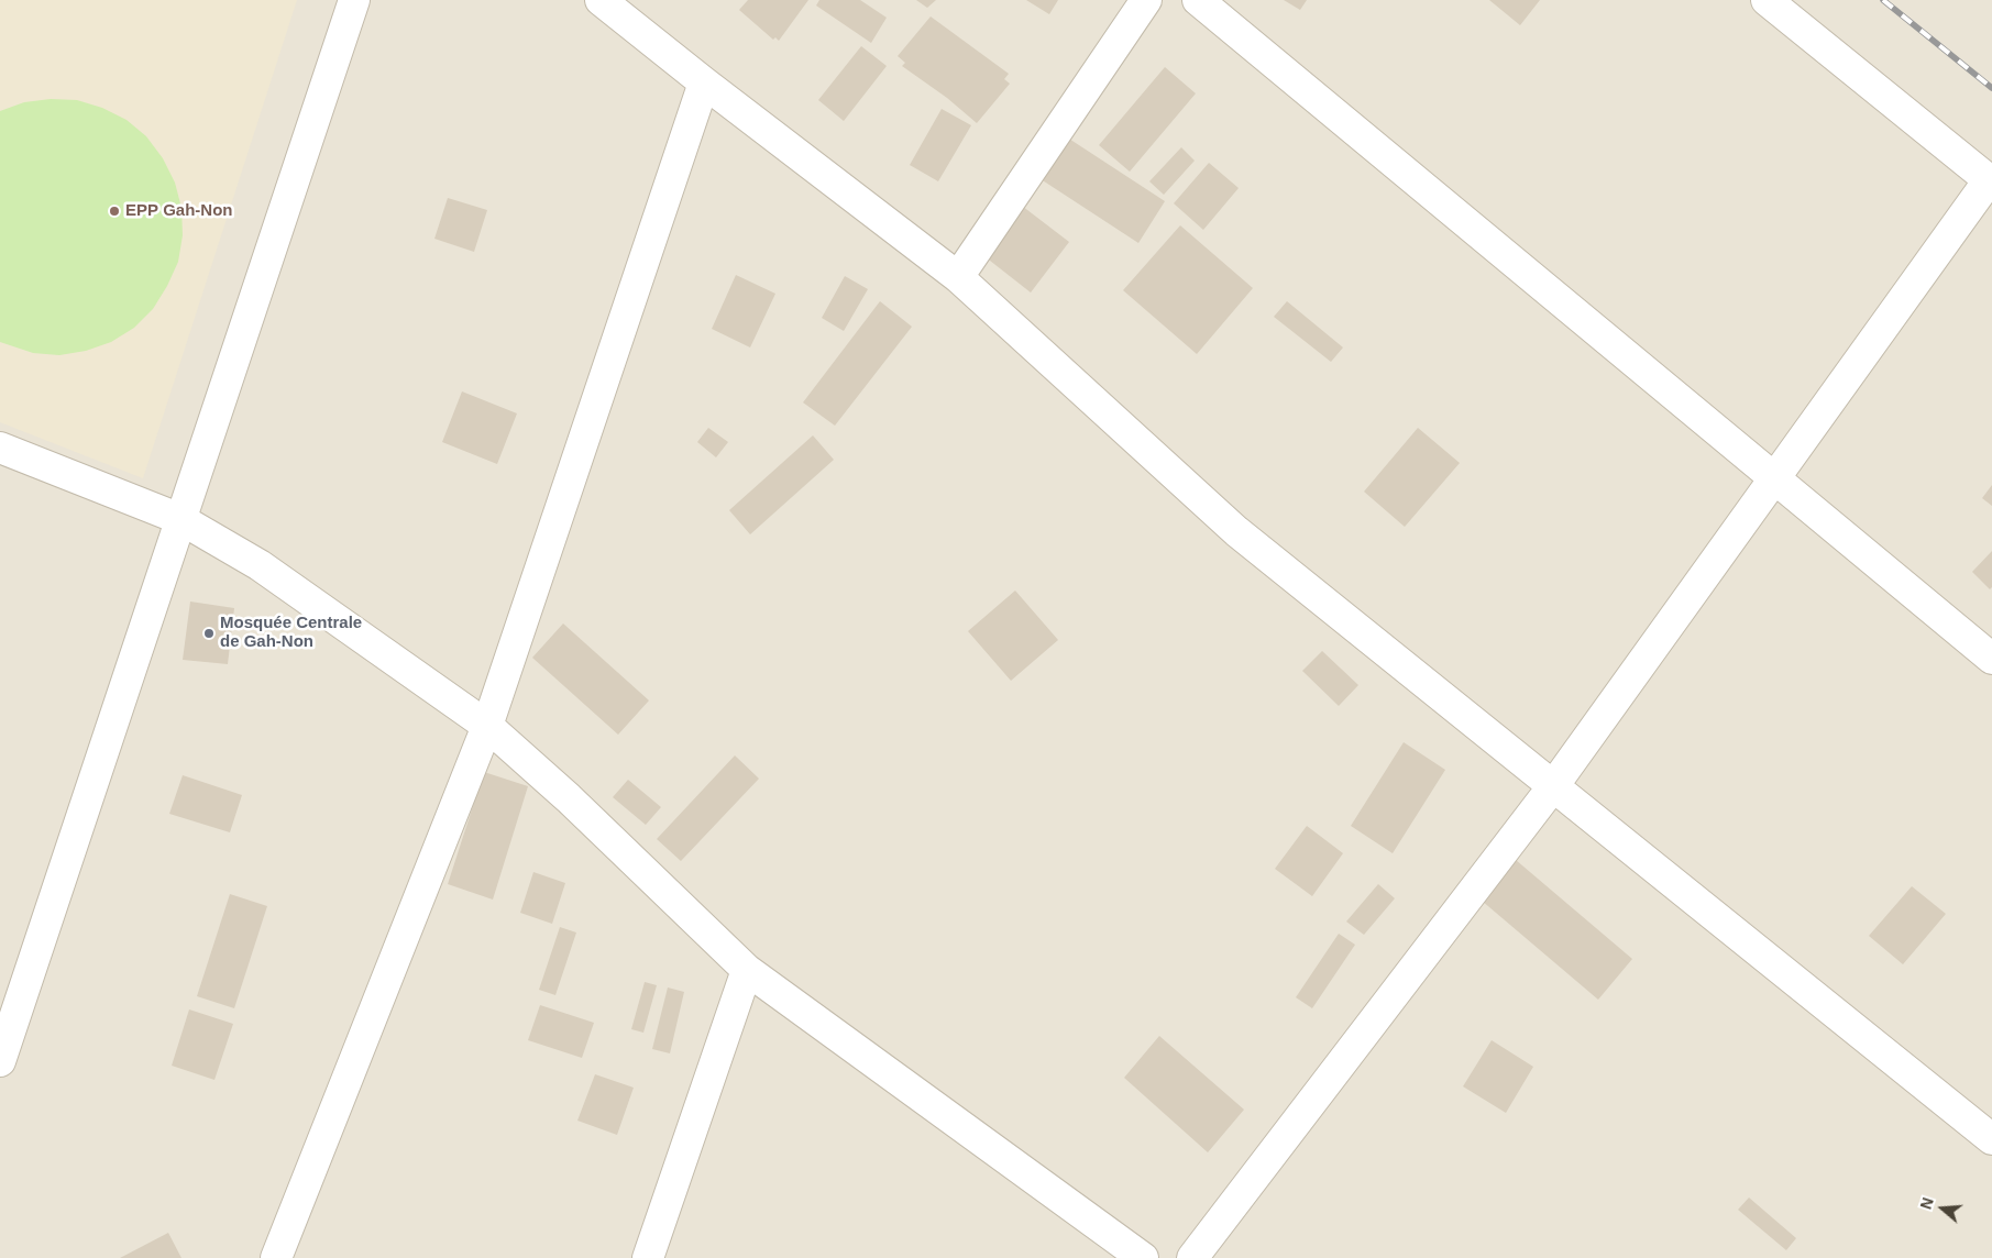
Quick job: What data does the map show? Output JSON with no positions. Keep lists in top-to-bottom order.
{
  "places": ["EPP Gah-Non", "Mosquée Centrale de Gah-Non"],
  "north": "left"
}
